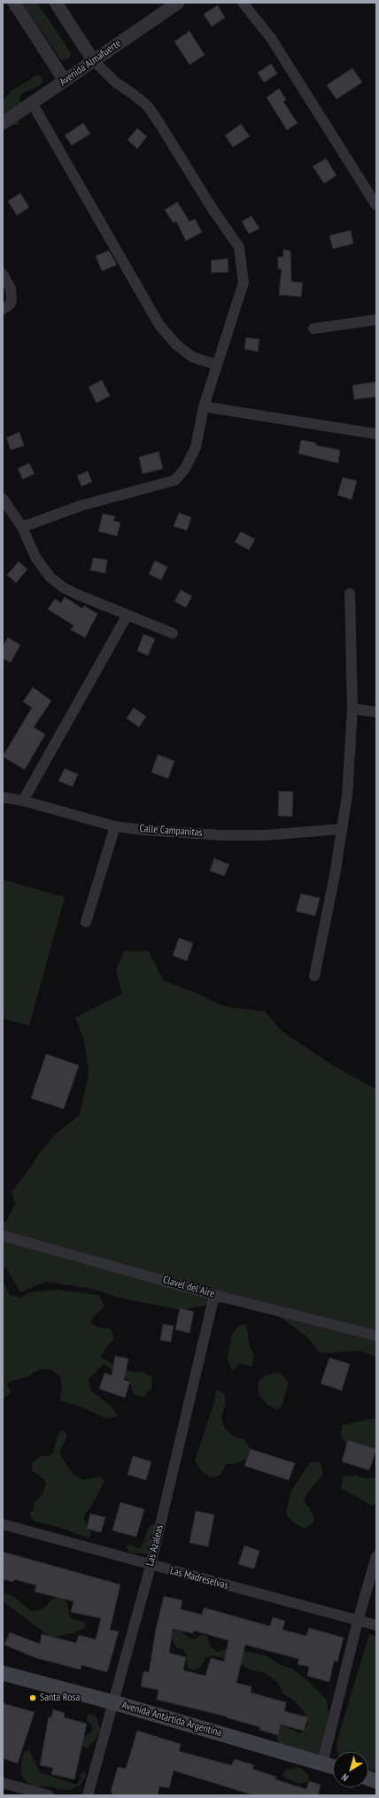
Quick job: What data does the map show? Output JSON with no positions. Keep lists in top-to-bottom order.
{
  "streets": {
    "main road": ["Avenida Antártida Argentina"],
    "street": [
      "Avenida Almafuerte",
      "Calle Campanitas",
      "Clavel del Aire",
      "Las Azaleas",
      "Las Madreselvas"
    ]
  },
  "crossings": [
    ["Clavel del Aire", "Las Azaleas"],
    ["Las Azaleas", "Las Madreselvas"],
    ["Las Azaleas", "Avenida Antártida Argentina"]
  ],
  "places": ["Santa Rosa"],
  "north": "bottom left"
}
